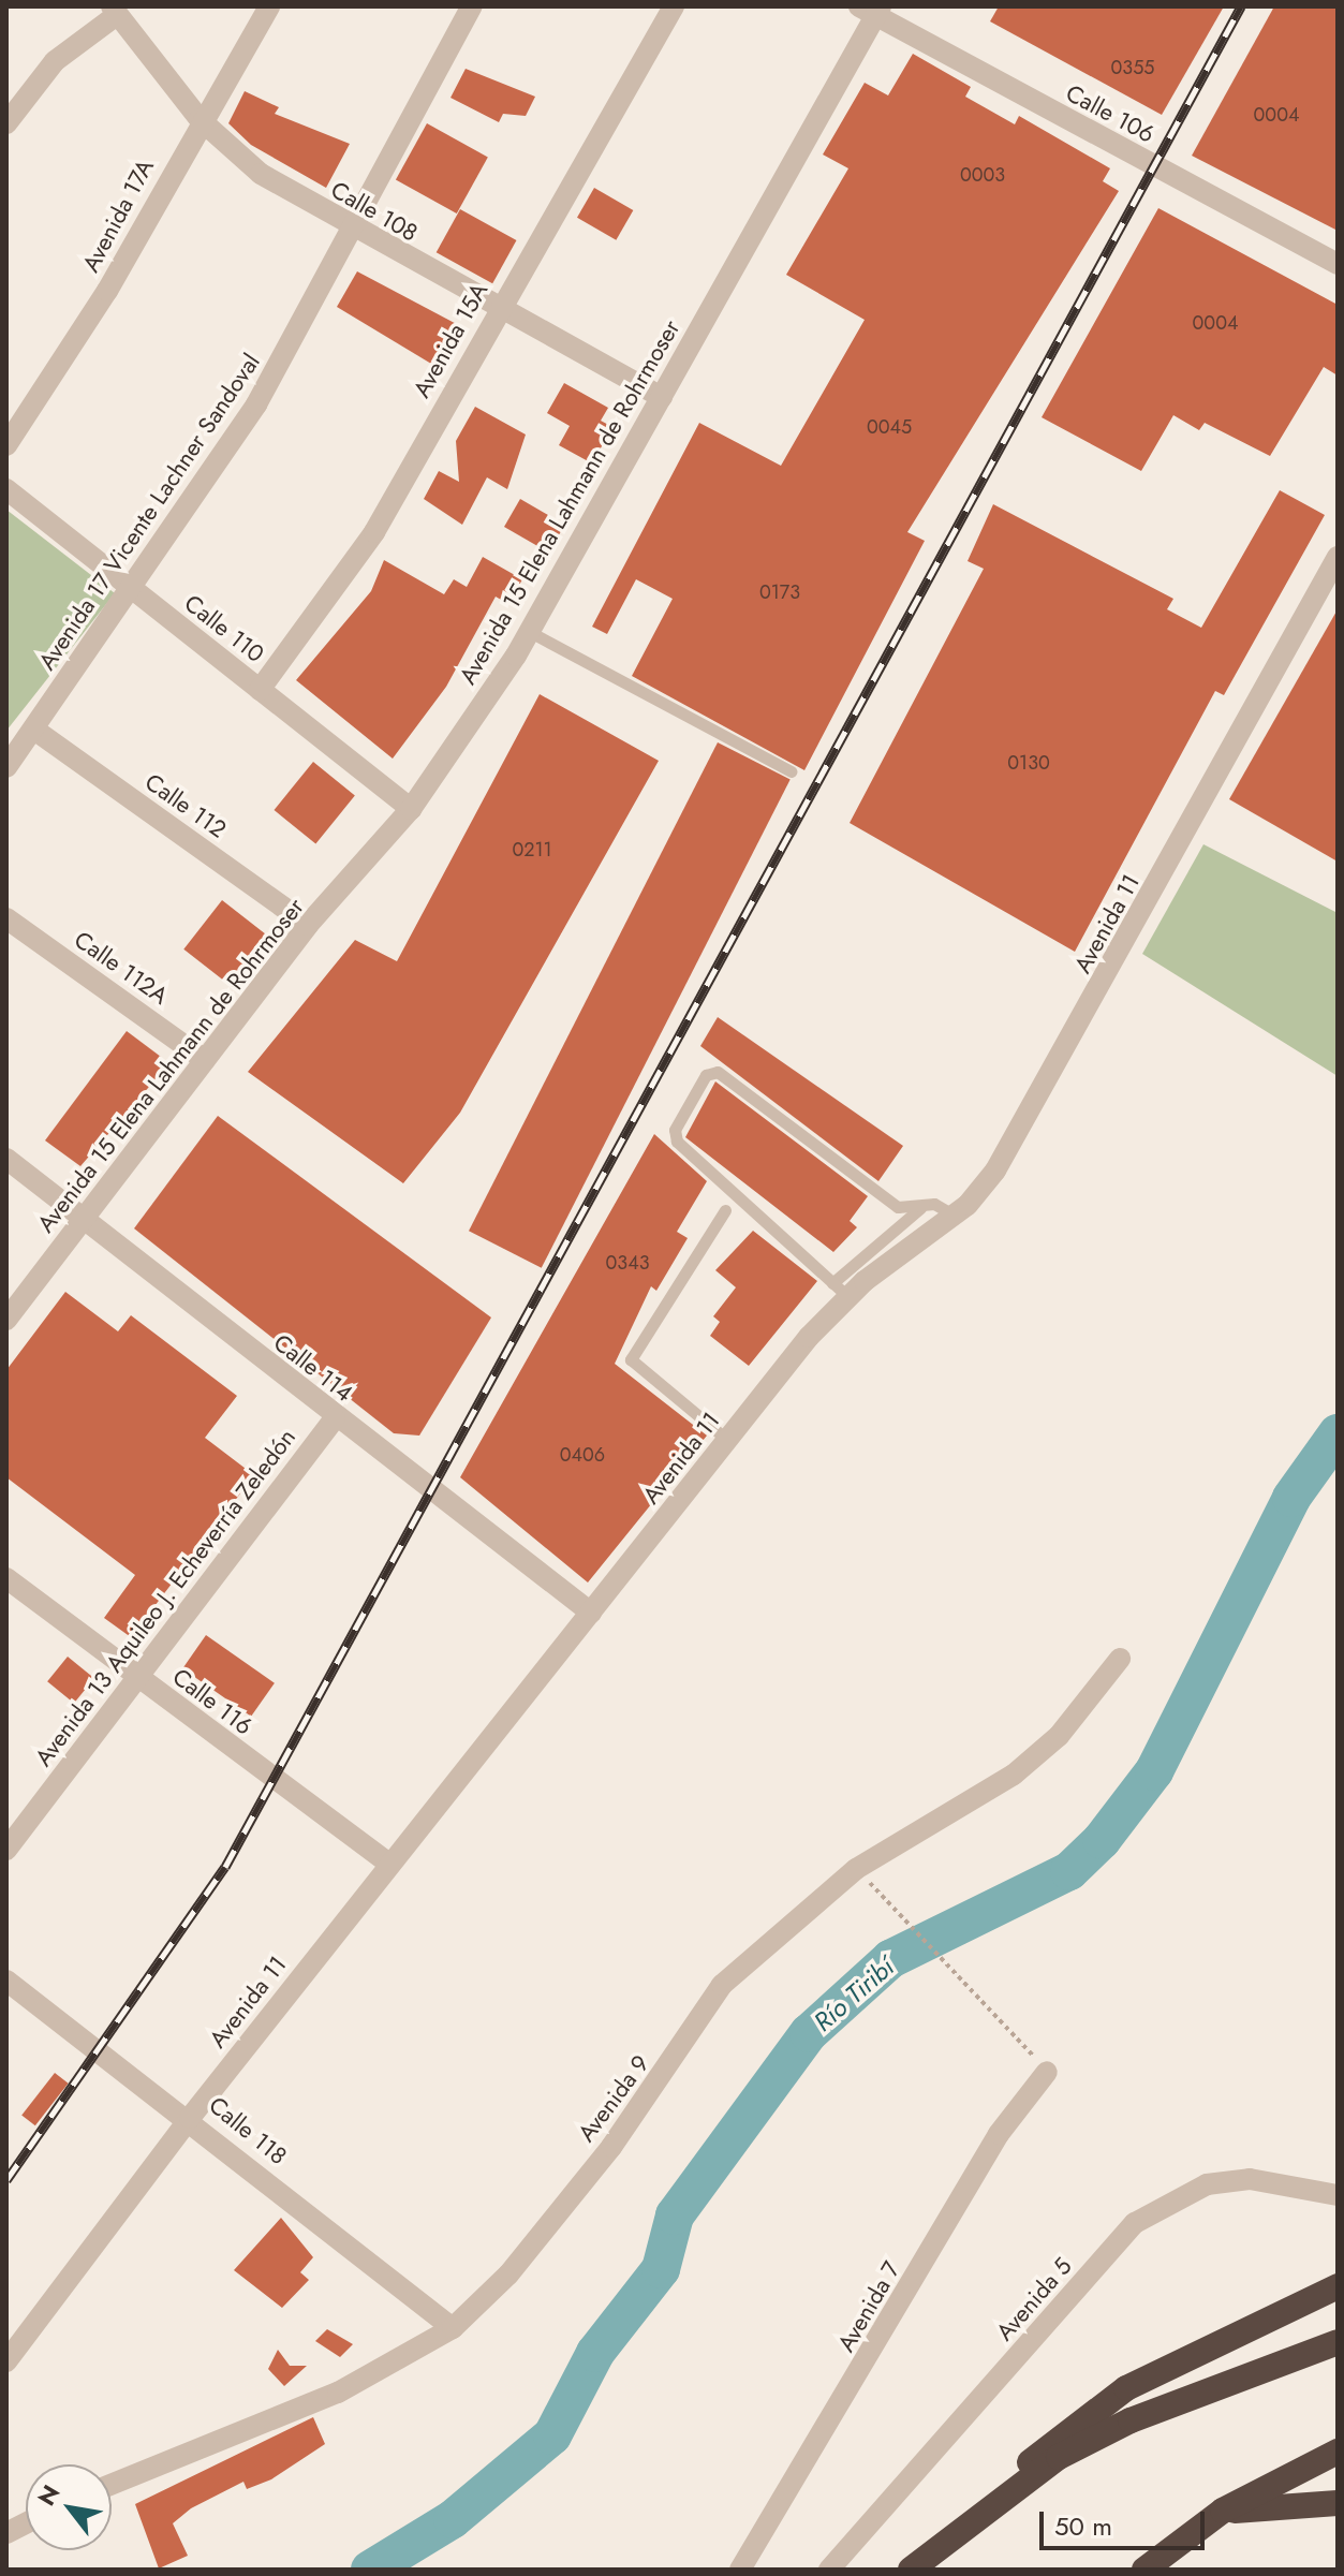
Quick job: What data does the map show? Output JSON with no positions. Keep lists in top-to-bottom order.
{
  "streets": {
    "street": [
      "Calle 106",
      "Calle 108",
      "Avenida 17A",
      "Avenida 15A",
      "Avenida 15 Elena Lahmann de Rohrmoser",
      "Avenida 17 Vicente Lachner Sandoval",
      "Calle 110",
      "Calle 112",
      "Avenida 11",
      "Calle 112A",
      "Calle 114",
      "Avenida 13 Aquileo J. Echeverría Zeledón",
      "Calle 116",
      "Avenida 9",
      "Calle 118",
      "Avenida 5",
      "Avenida 7"
    ]
  },
  "crossings": [
    ["Calle 106", "Avenida 15 Elena Lahmann de Rohrmoser"],
    ["Calle 108", "Avenida 17A"],
    ["Calle 108", "Avenida 15A"],
    ["Calle 108", "Avenida 15 Elena Lahmann de Rohrmoser"],
    ["Calle 108", "Avenida 17 Vicente Lachner Sandoval"],
    ["Avenida 15A", "Calle 110"],
    ["Avenida 15 Elena Lahmann de Rohrmoser", "Calle 110"],
    ["Avenida 15 Elena Lahmann de Rohrmoser", "Calle 112"],
    ["Avenida 15 Elena Lahmann de Rohrmoser", "Calle 112A"],
    ["Avenida 15 Elena Lahmann de Rohrmoser", "Calle 114"],
    ["Avenida 17 Vicente Lachner Sandoval", "Calle 110"],
    ["Avenida 17 Vicente Lachner Sandoval", "Calle 112"],
    ["Avenida 11", "Calle 114"],
    ["Avenida 11", "Calle 116"],
    ["Avenida 11", "Calle 118"],
    ["Calle 114", "Avenida 13 Aquileo J. Echeverría Zeledón"],
    ["Avenida 13 Aquileo J. Echeverría Zeledón", "Calle 116"],
    ["Avenida 9", "Calle 118"]
  ],
  "water": ["Río Tiribí"],
  "house_numbers": [
    "0355",
    "0004",
    "0003",
    "0004",
    "0045",
    "0173",
    "0130",
    "0211",
    "0343",
    "0406"
  ],
  "scale_bar": "50 m",
  "north": "top left"
}
